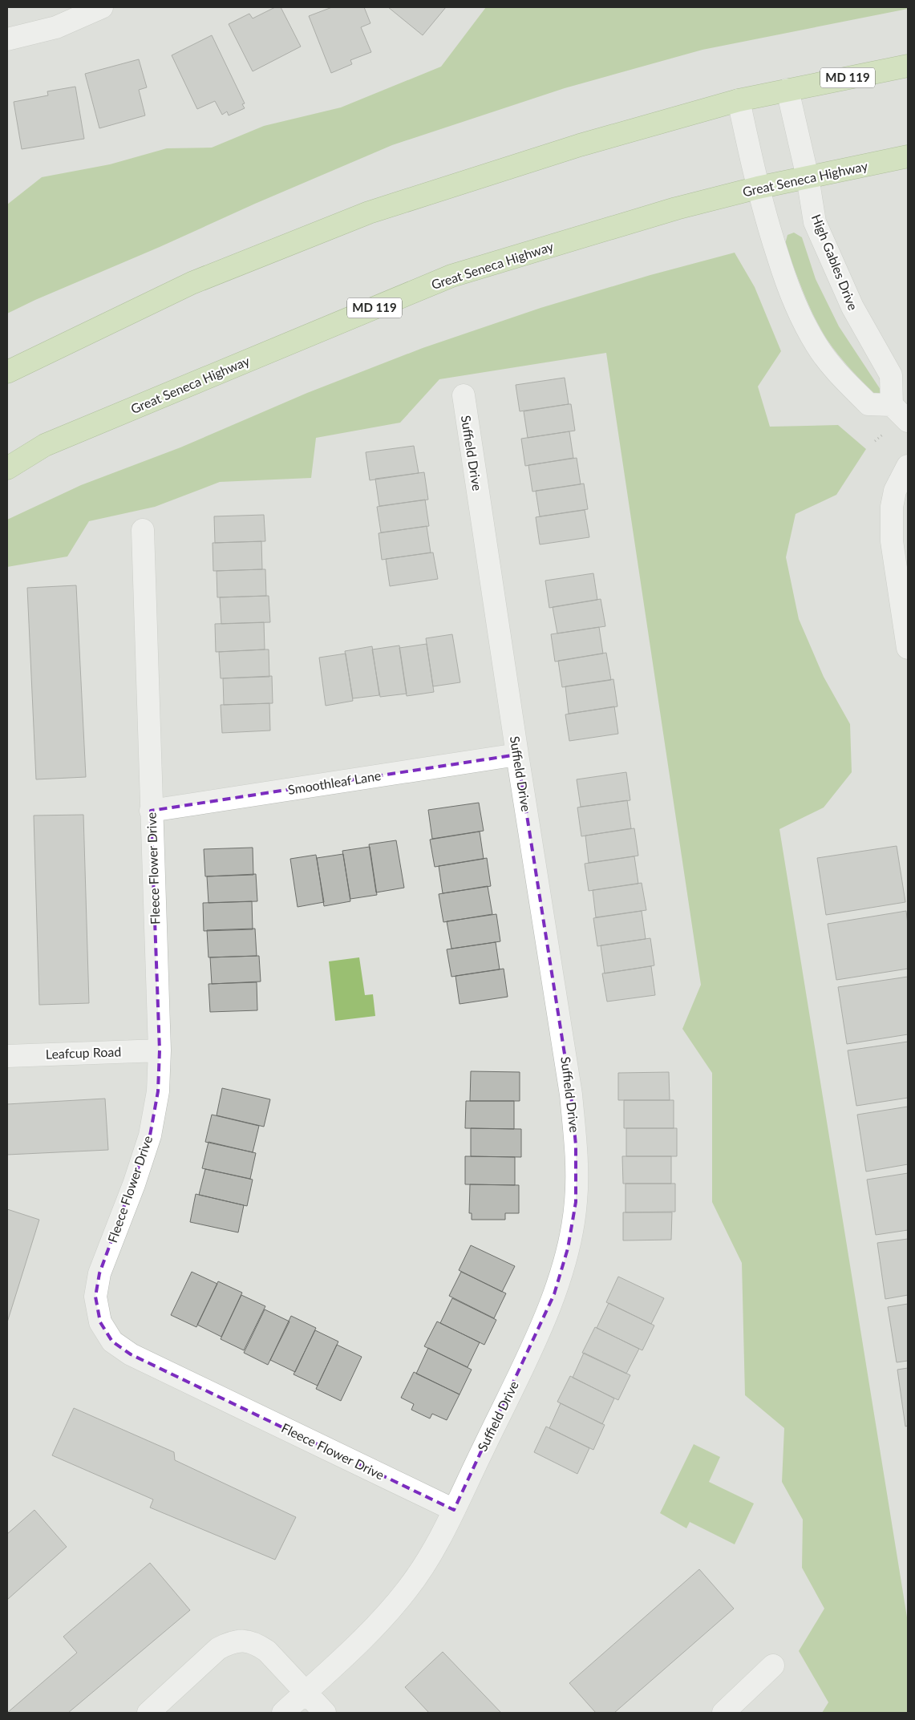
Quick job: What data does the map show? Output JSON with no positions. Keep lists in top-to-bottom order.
{
  "streets": {
    "main road": ["MD 119", "Great Seneca Highway"],
    "street": [
      "High Gables Drive",
      "Suffield Drive",
      "Smoothleaf Lane",
      "Fleece Flower Drive",
      "Leafcup Road"
    ]
  },
  "crossings": [
    ["MD 119", "High Gables Drive"],
    ["Great Seneca Highway", "High Gables Drive"],
    ["Suffield Drive", "Smoothleaf Lane"],
    ["Suffield Drive", "Fleece Flower Drive"],
    ["Smoothleaf Lane", "Fleece Flower Drive"],
    ["Fleece Flower Drive", "Leafcup Road"]
  ]
}
